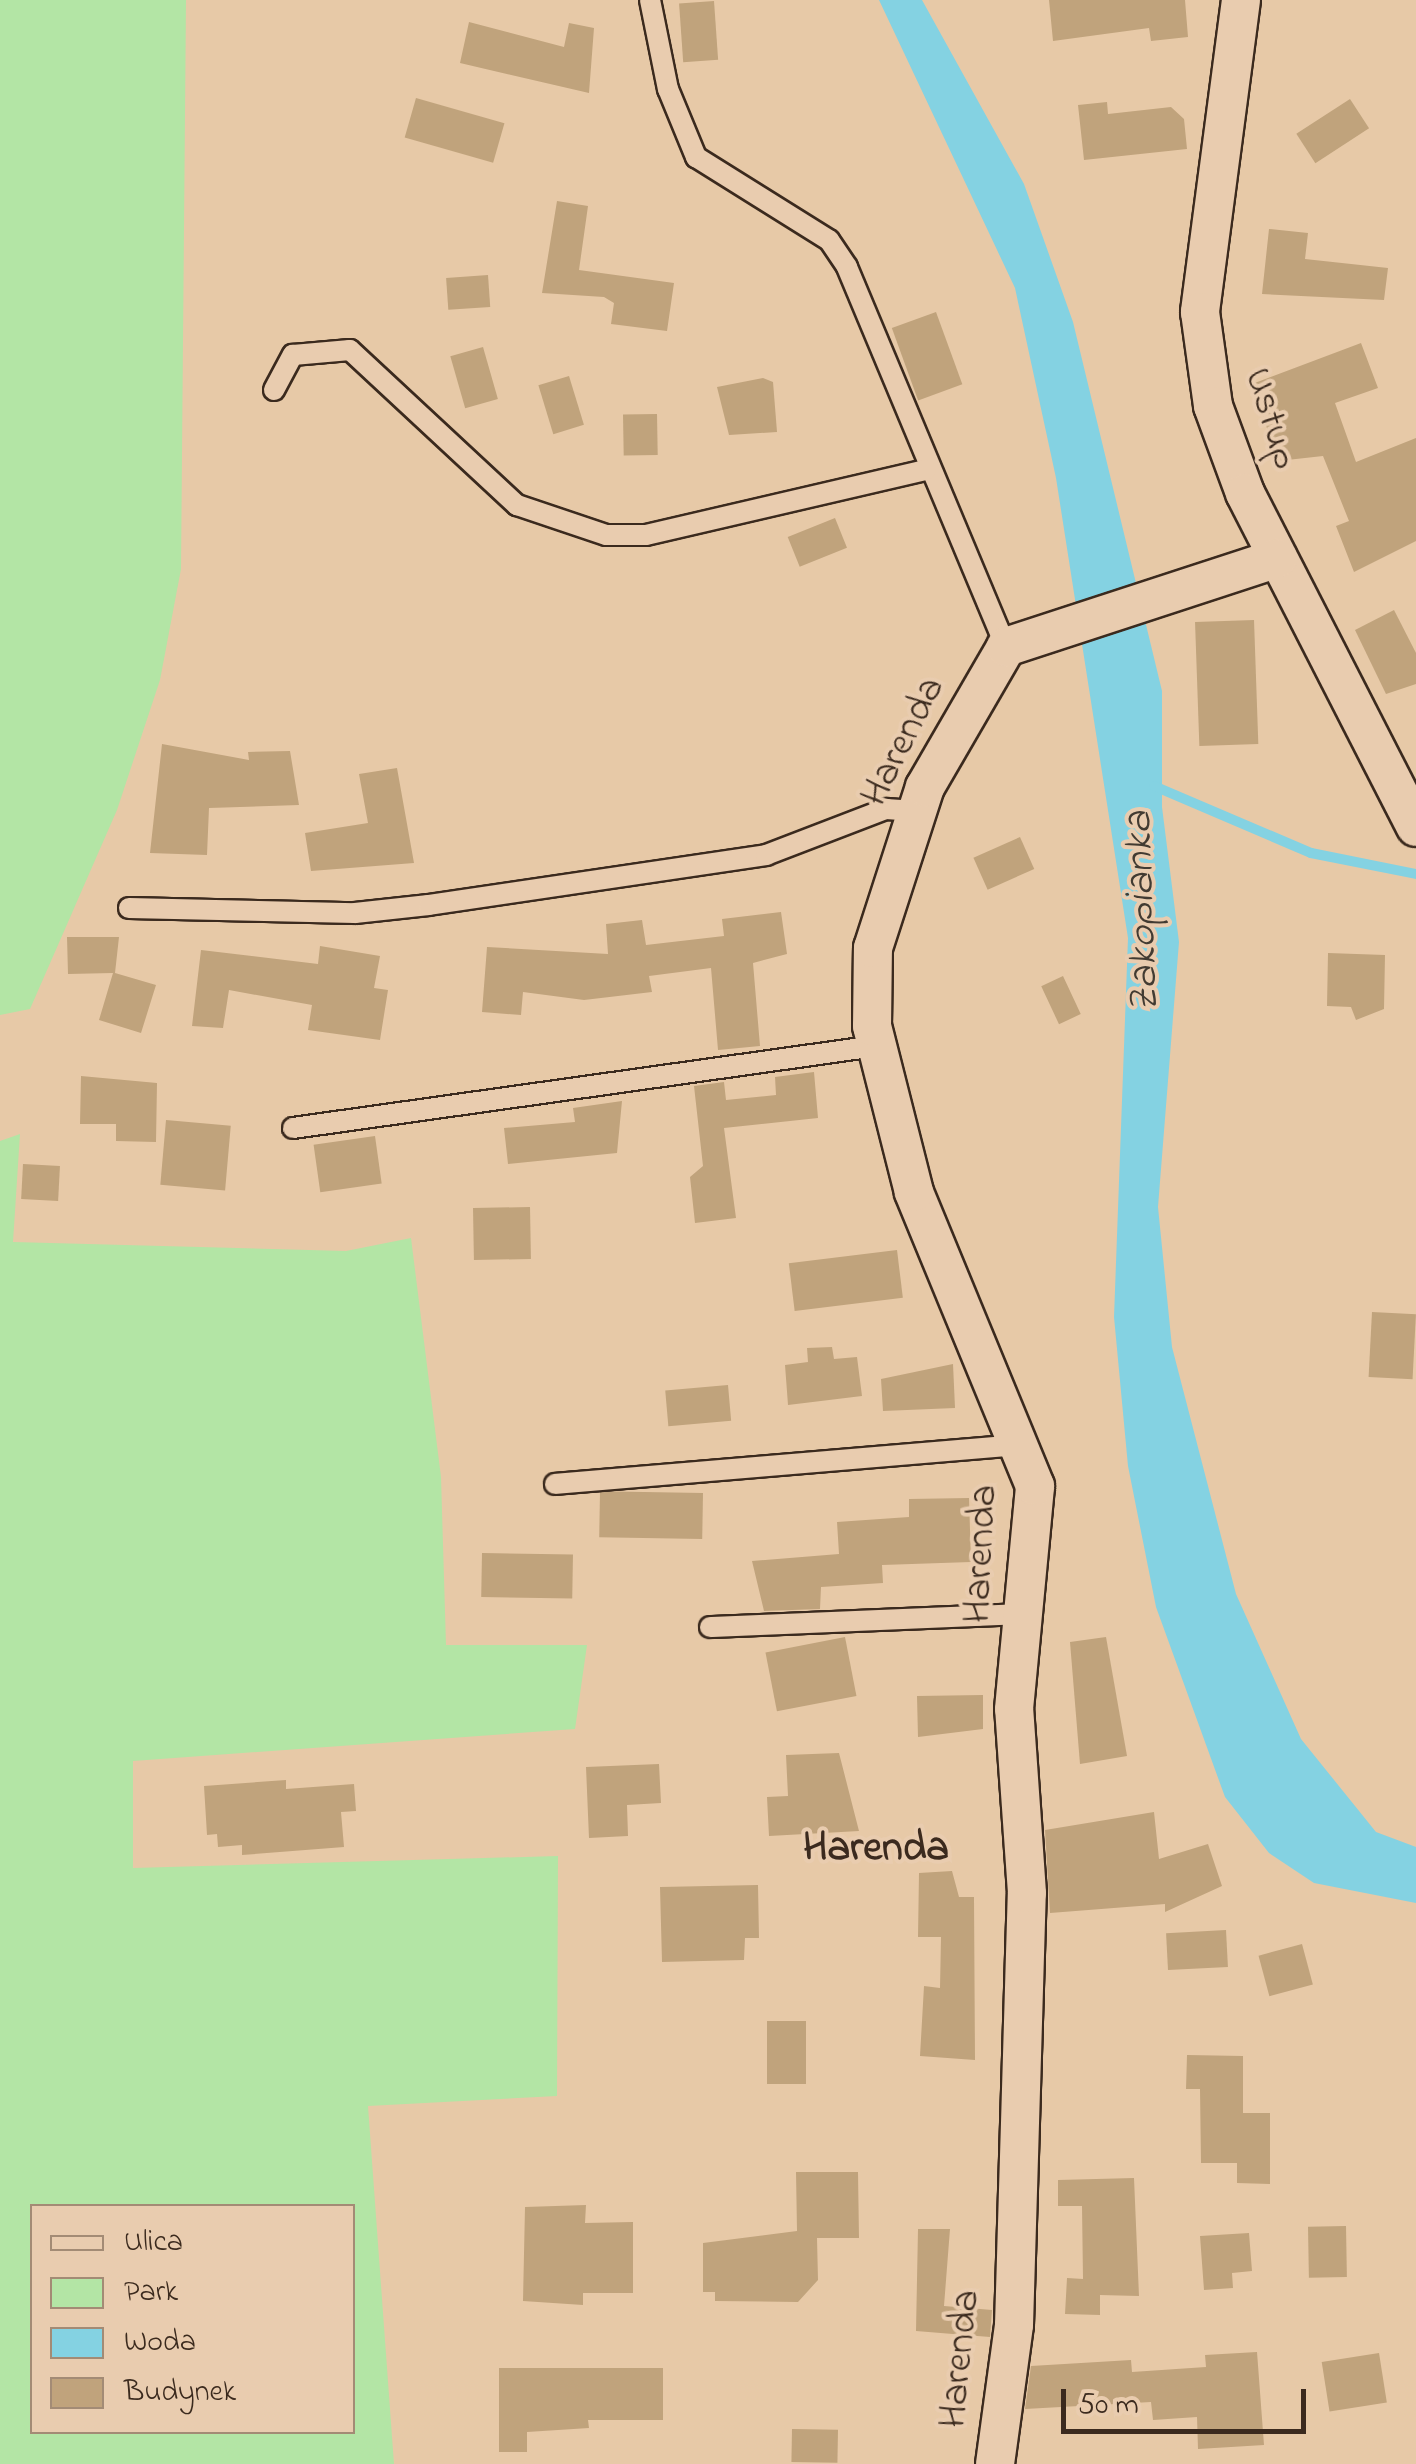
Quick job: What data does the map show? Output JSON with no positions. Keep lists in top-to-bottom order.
{
  "streets": {
    "street": ["Ustup", "Harenda"]
  },
  "districts": ["Harenda"],
  "water": ["Zakopianka"],
  "legend": [
    "Ulica",
    "Park",
    "Woda",
    "Budynek"
  ],
  "scale_bar": "50 m"
}
